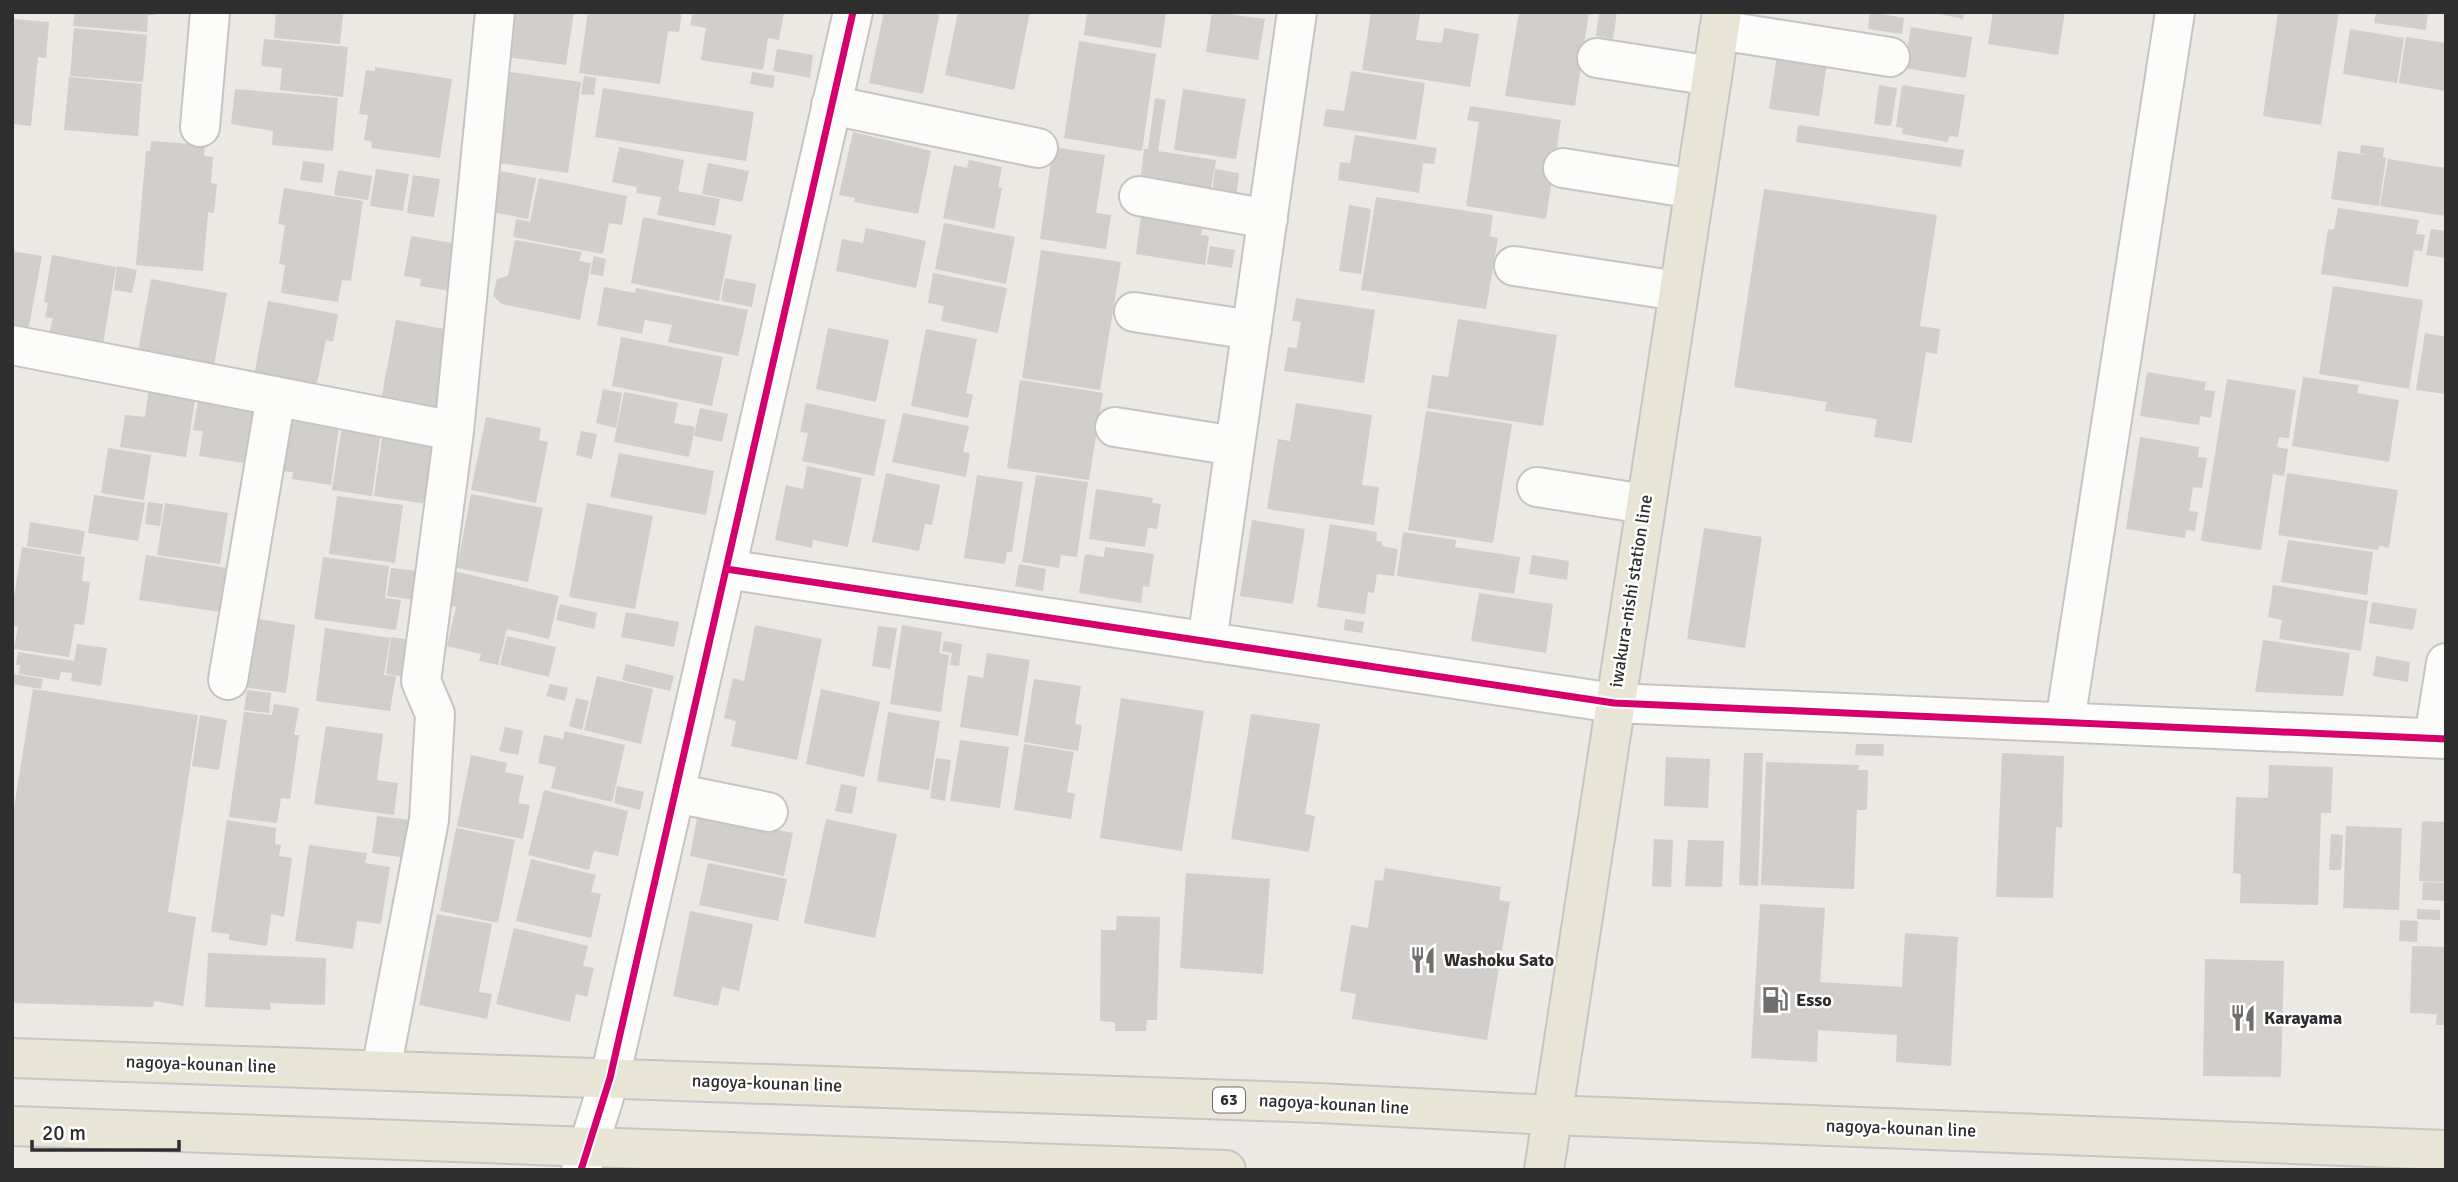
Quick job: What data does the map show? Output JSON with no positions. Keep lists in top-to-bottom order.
{
  "streets": {
    "main road": ["iwakura-nishi station line", "nagoya-kounan line", "63"]
  },
  "crossings": [
    ["iwakura-nishi station line", "nagoya-kounan line"]
  ],
  "places": {
    "restaurant": ["Washoku Sato", "Karayama"],
    "fuel station": ["Esso"]
  },
  "scale_bar": "20 m"
}
